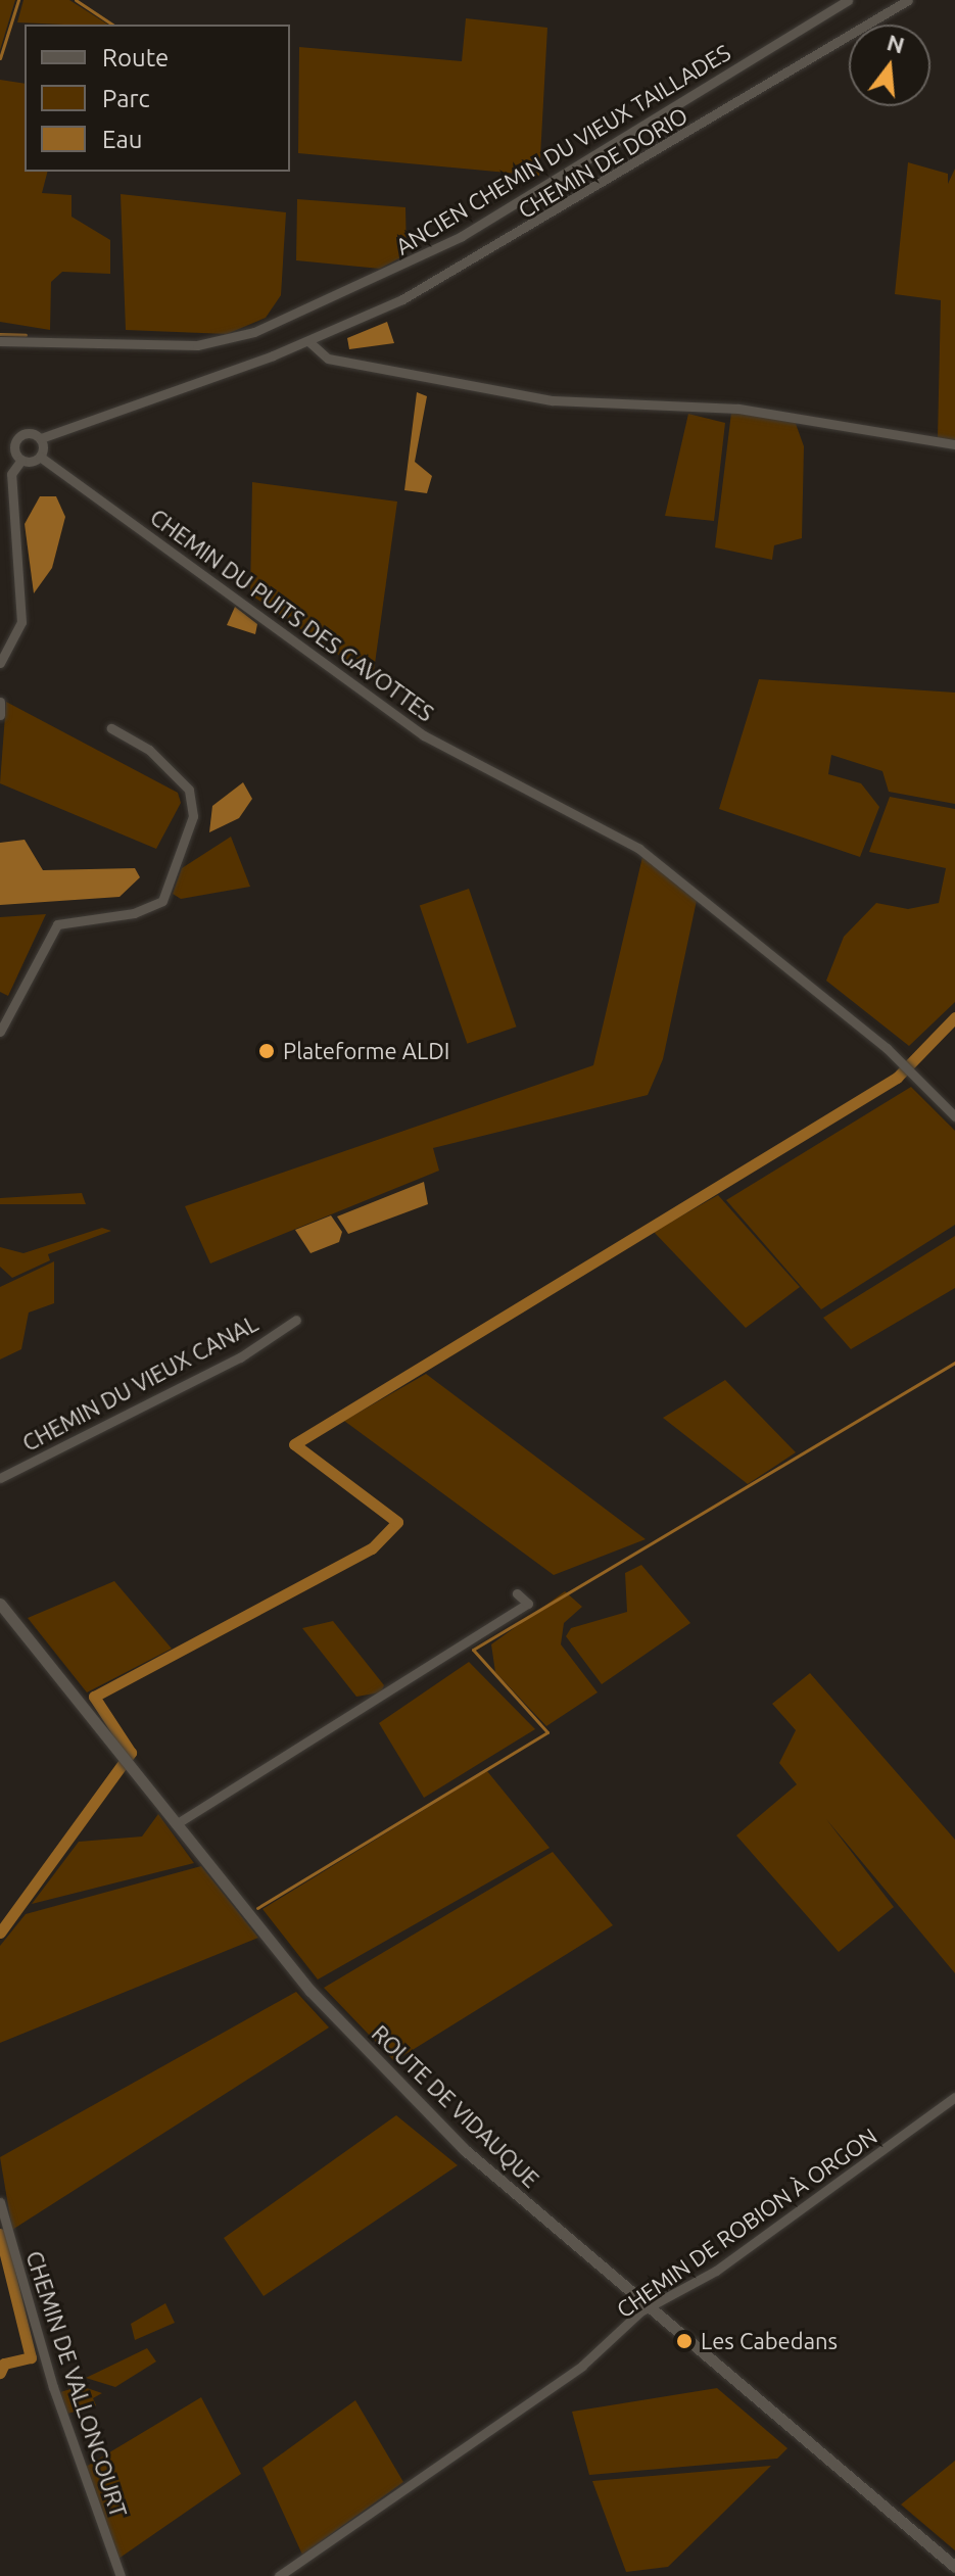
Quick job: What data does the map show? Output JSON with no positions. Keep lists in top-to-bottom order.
{
  "streets": {
    "street": [
      "ANCIEN CHEMIN DU VIEUX TAILLADES",
      "CHEMIN DE DORIO",
      "CHEMIN DU PUITS DES GAVOTTES",
      "CHEMIN DU VIEUX CANAL",
      "ROUTE DE VIDAUQUE",
      "CHEMIN DE ROBION À ORGON",
      "CHEMIN DE VALLONCOURT"
    ]
  },
  "crossings": [
    ["CHEMIN DE DORIO", "CHEMIN DU PUITS DES GAVOTTES"],
    ["ROUTE DE VIDAUQUE", "CHEMIN DE ROBION À ORGON"]
  ],
  "places": ["Plateforme ALDI", "Les Cabedans"],
  "legend": ["Route", "Parc", "Eau"],
  "north": "top"
}
